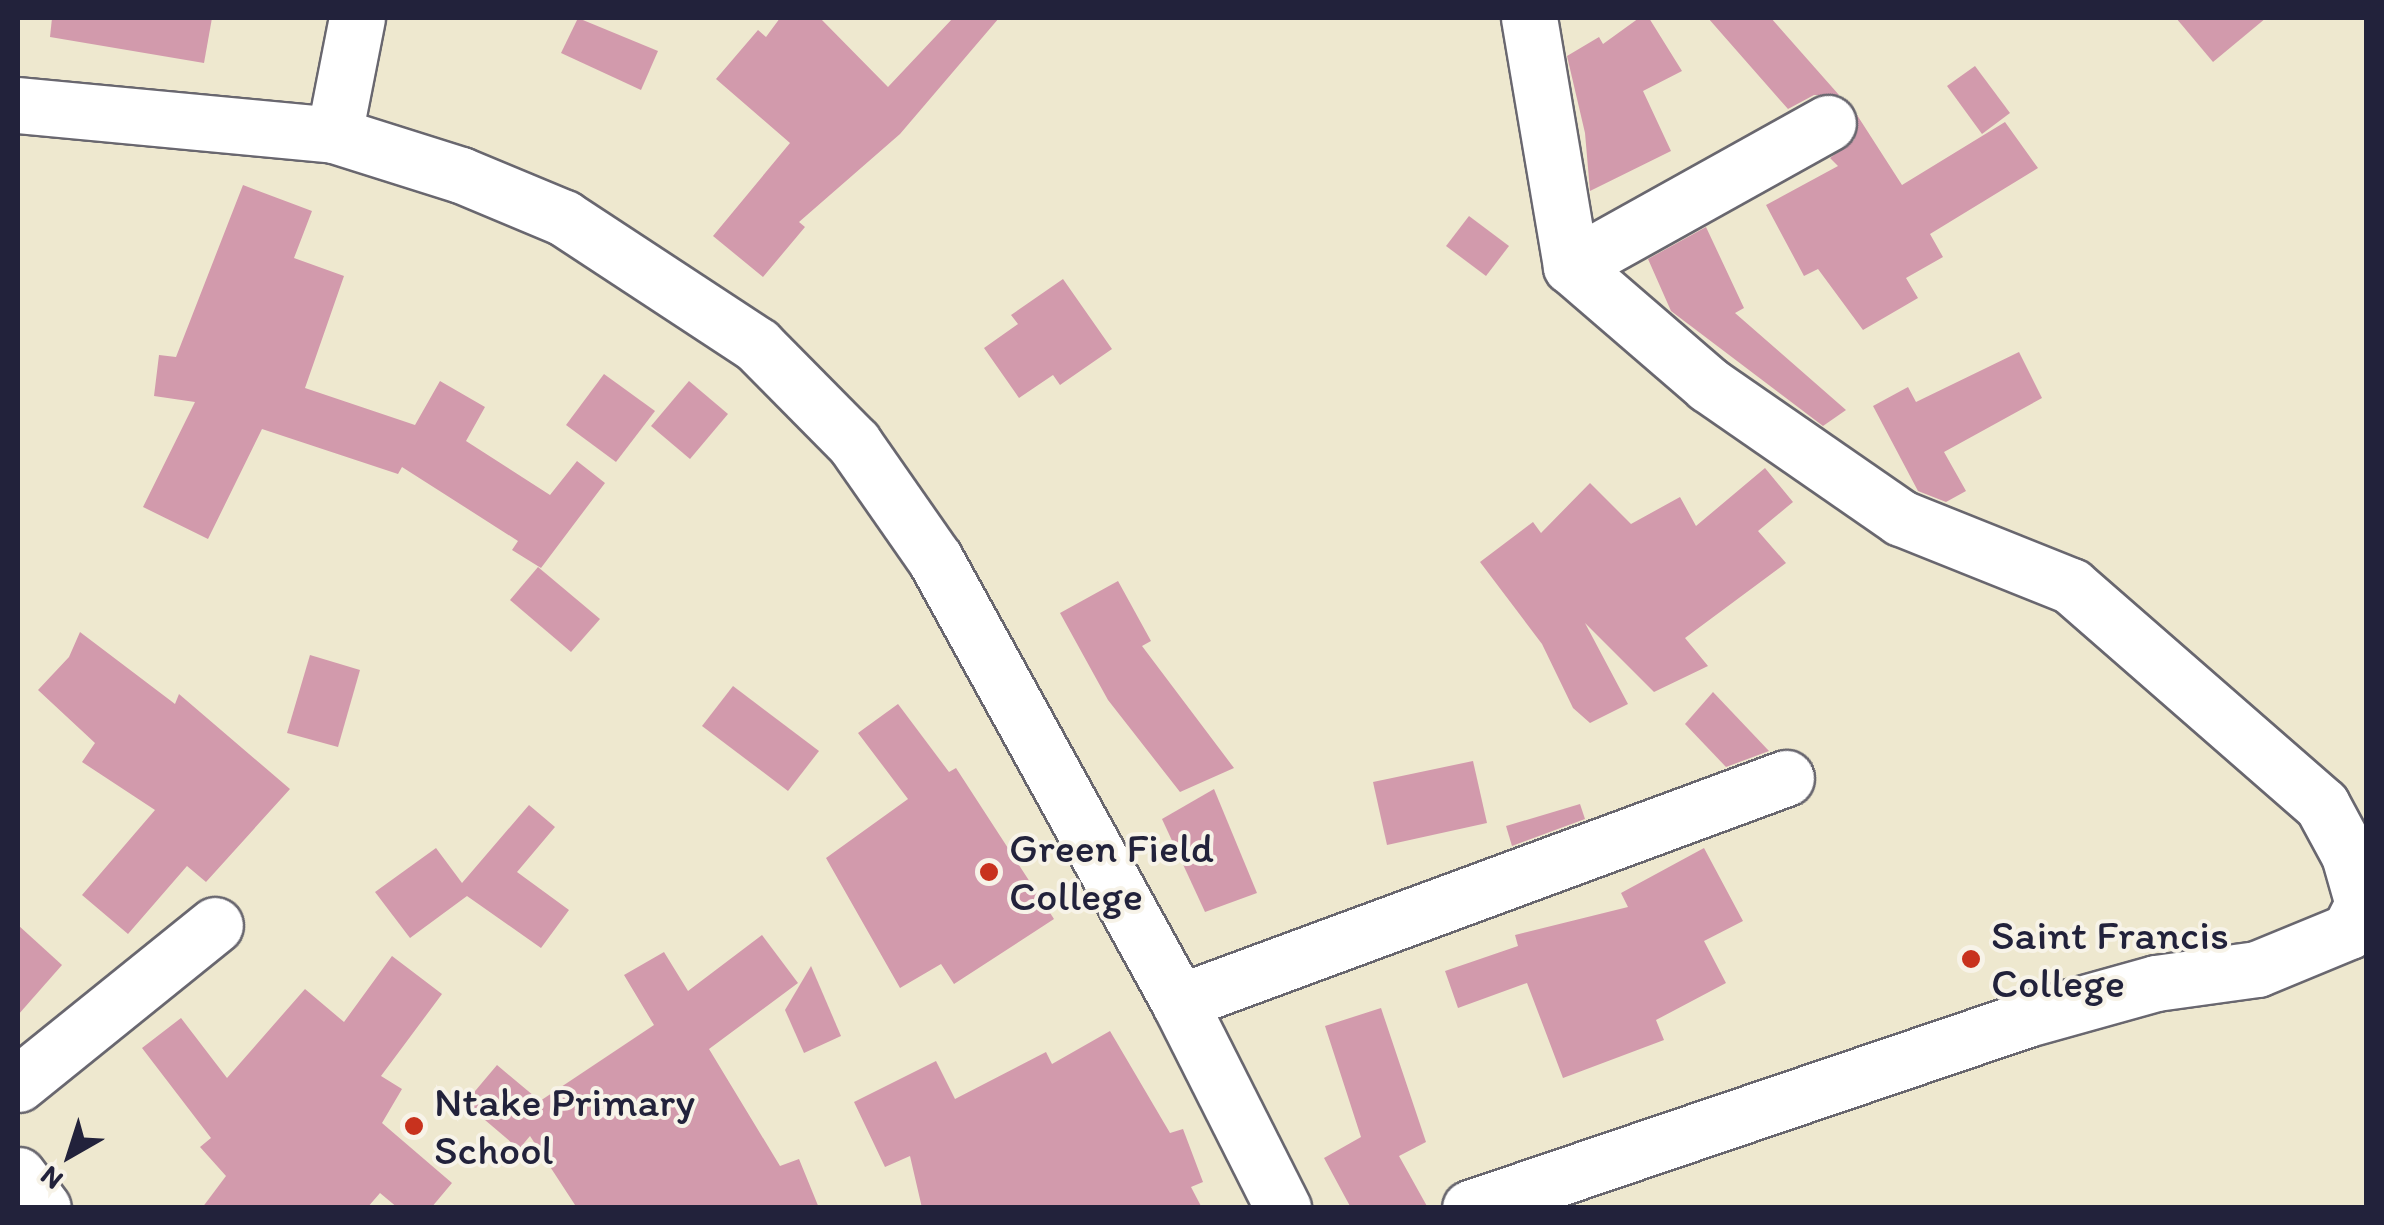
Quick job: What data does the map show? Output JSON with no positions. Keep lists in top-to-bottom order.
{
  "places": ["Green Field College", "Saint Francis College", "Ntake Primary School"],
  "north": "bottom left"
}
